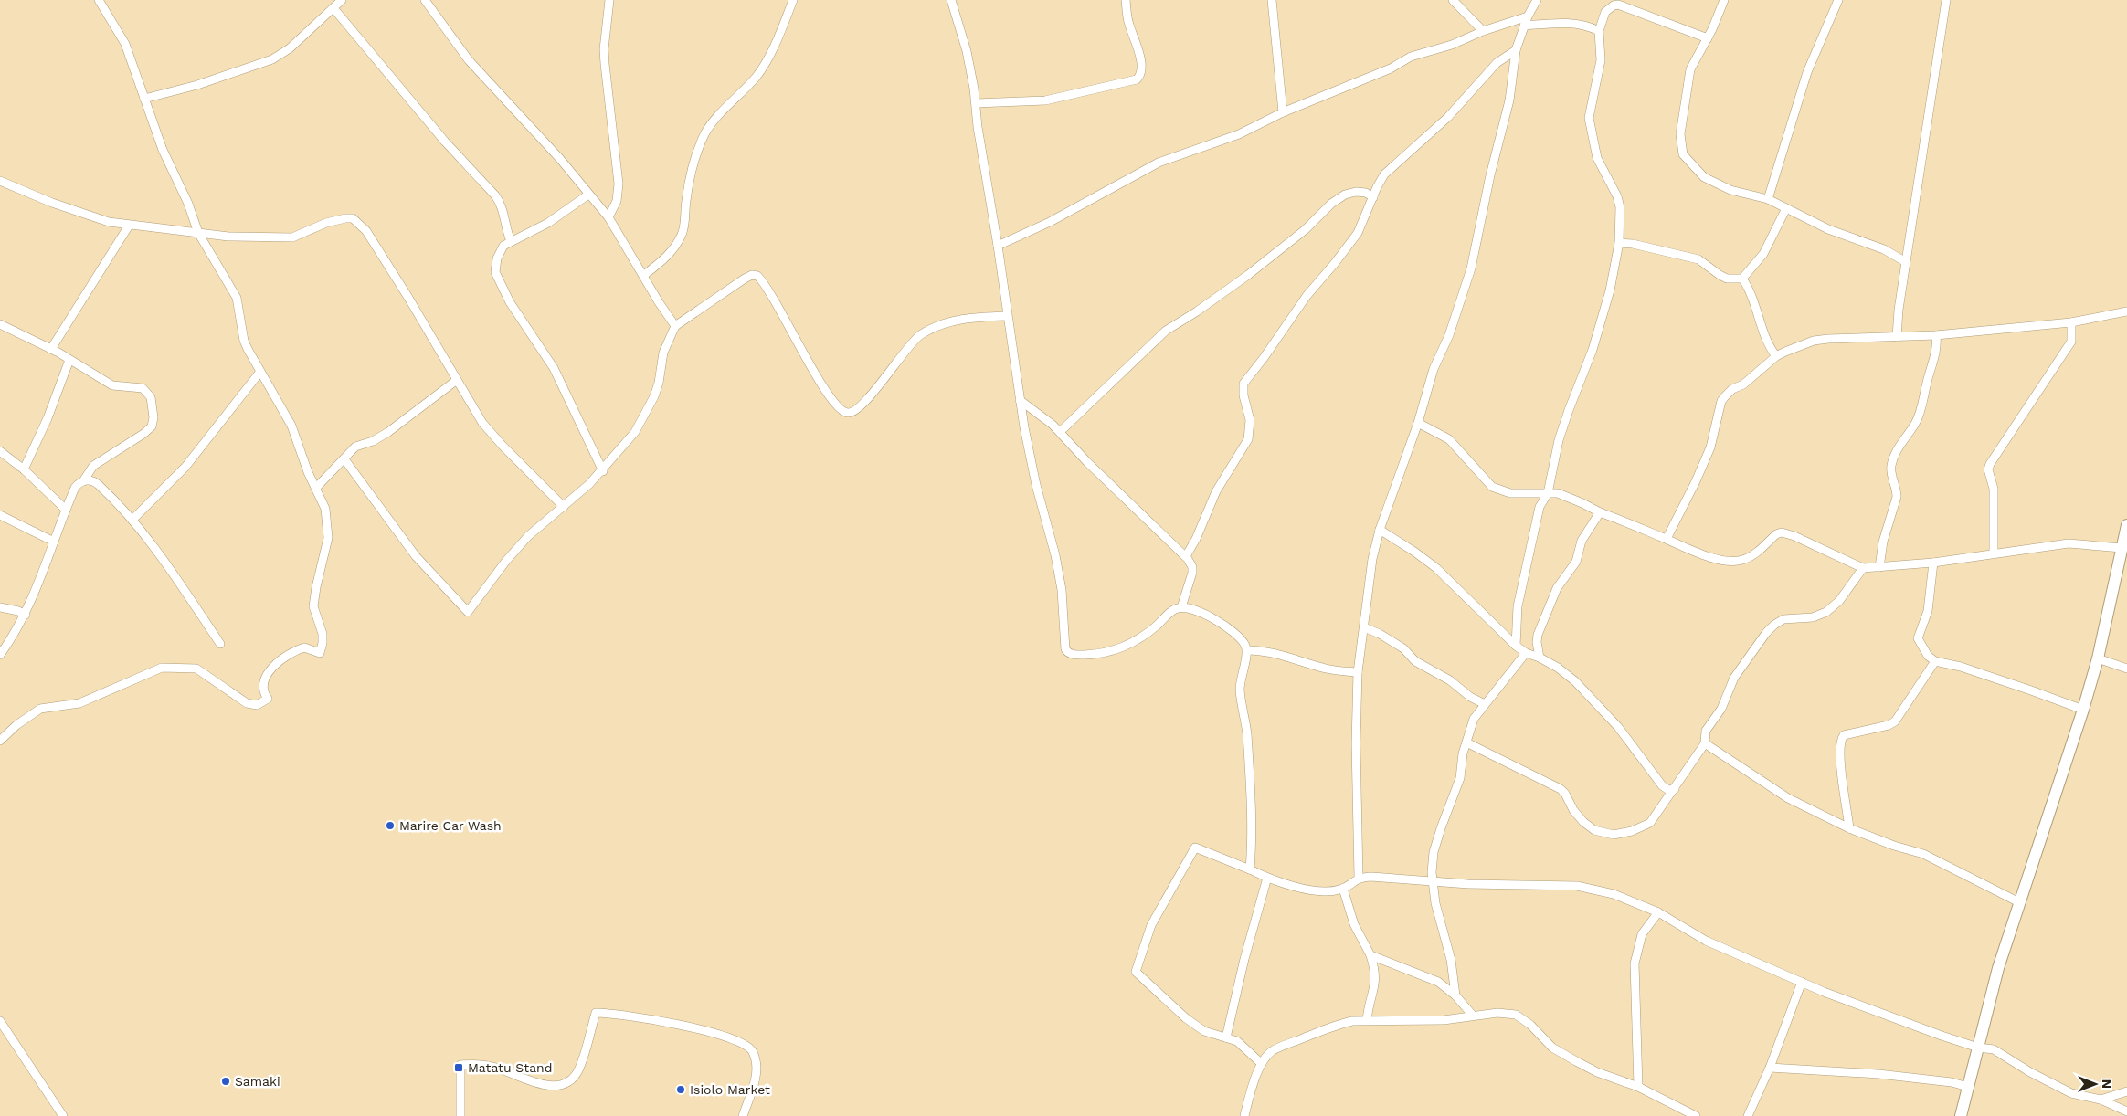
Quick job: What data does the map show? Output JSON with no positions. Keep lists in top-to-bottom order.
{
  "places": {
    "other": ["Marire Car Wash", "Samaki", "Isiolo Market"],
    "transit": ["Matatu Stand"]
  },
  "north": "right"
}
